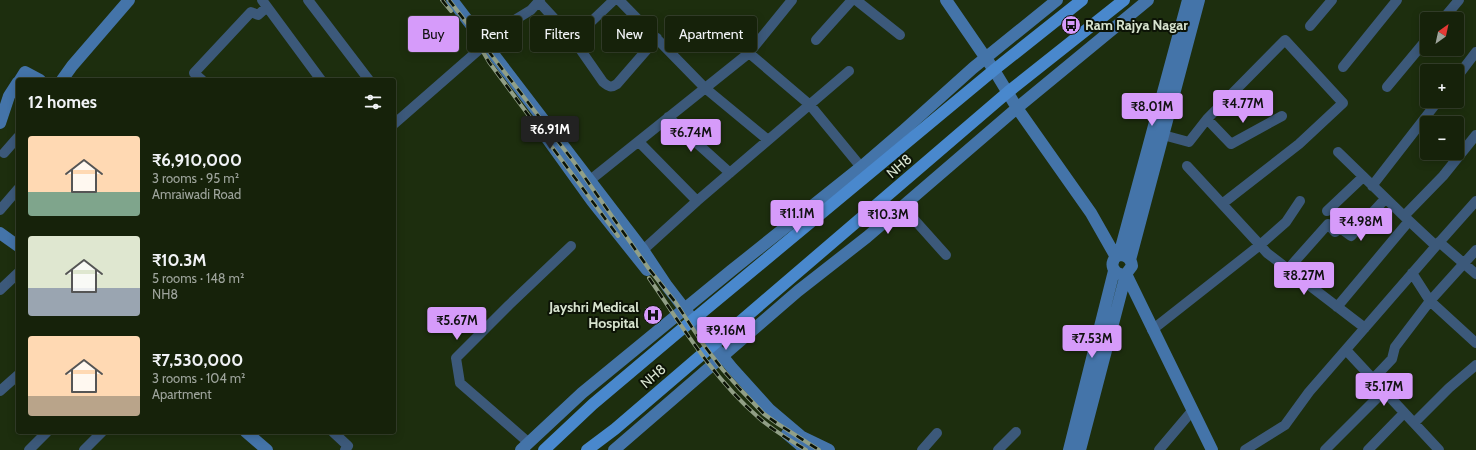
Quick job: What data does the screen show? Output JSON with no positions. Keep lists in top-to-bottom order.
{
  "streets": {
    "main road": ["NH8"]
  },
  "places": {
    "bus stop": ["Ram Rajya Nagar"],
    "hospital": ["Jayshri Medical Hospital"]
  },
  "north": "top right",
  "page": {
    "map_buttons": ["+", "−"],
    "chip": [
      "Buy",
      "Rent",
      "Filters",
      "New",
      "Apartment"
    ],
    "heading": "12 homes",
    "price": [
      "₹4.77M",
      "₹8.01M",
      "₹6.91M",
      "₹6.74M",
      "₹11.1M",
      "₹10.3M",
      "₹4.98M",
      "₹8.27M",
      "₹5.67M",
      "₹9.16M",
      "₹7.53M",
      "₹5.17M"
    ],
    "list": [
      {
        "name": "₹6,910,000",
        "note": "3 rooms · 95 m² · Amraiwadi Road"
      },
      {
        "name": "₹10.3M",
        "note": "5 rooms · 148 m² · NH8"
      },
      {
        "name": "₹7,530,000",
        "note": "3 rooms · 104 m² · Apartment"
      }
    ]
  }
}
